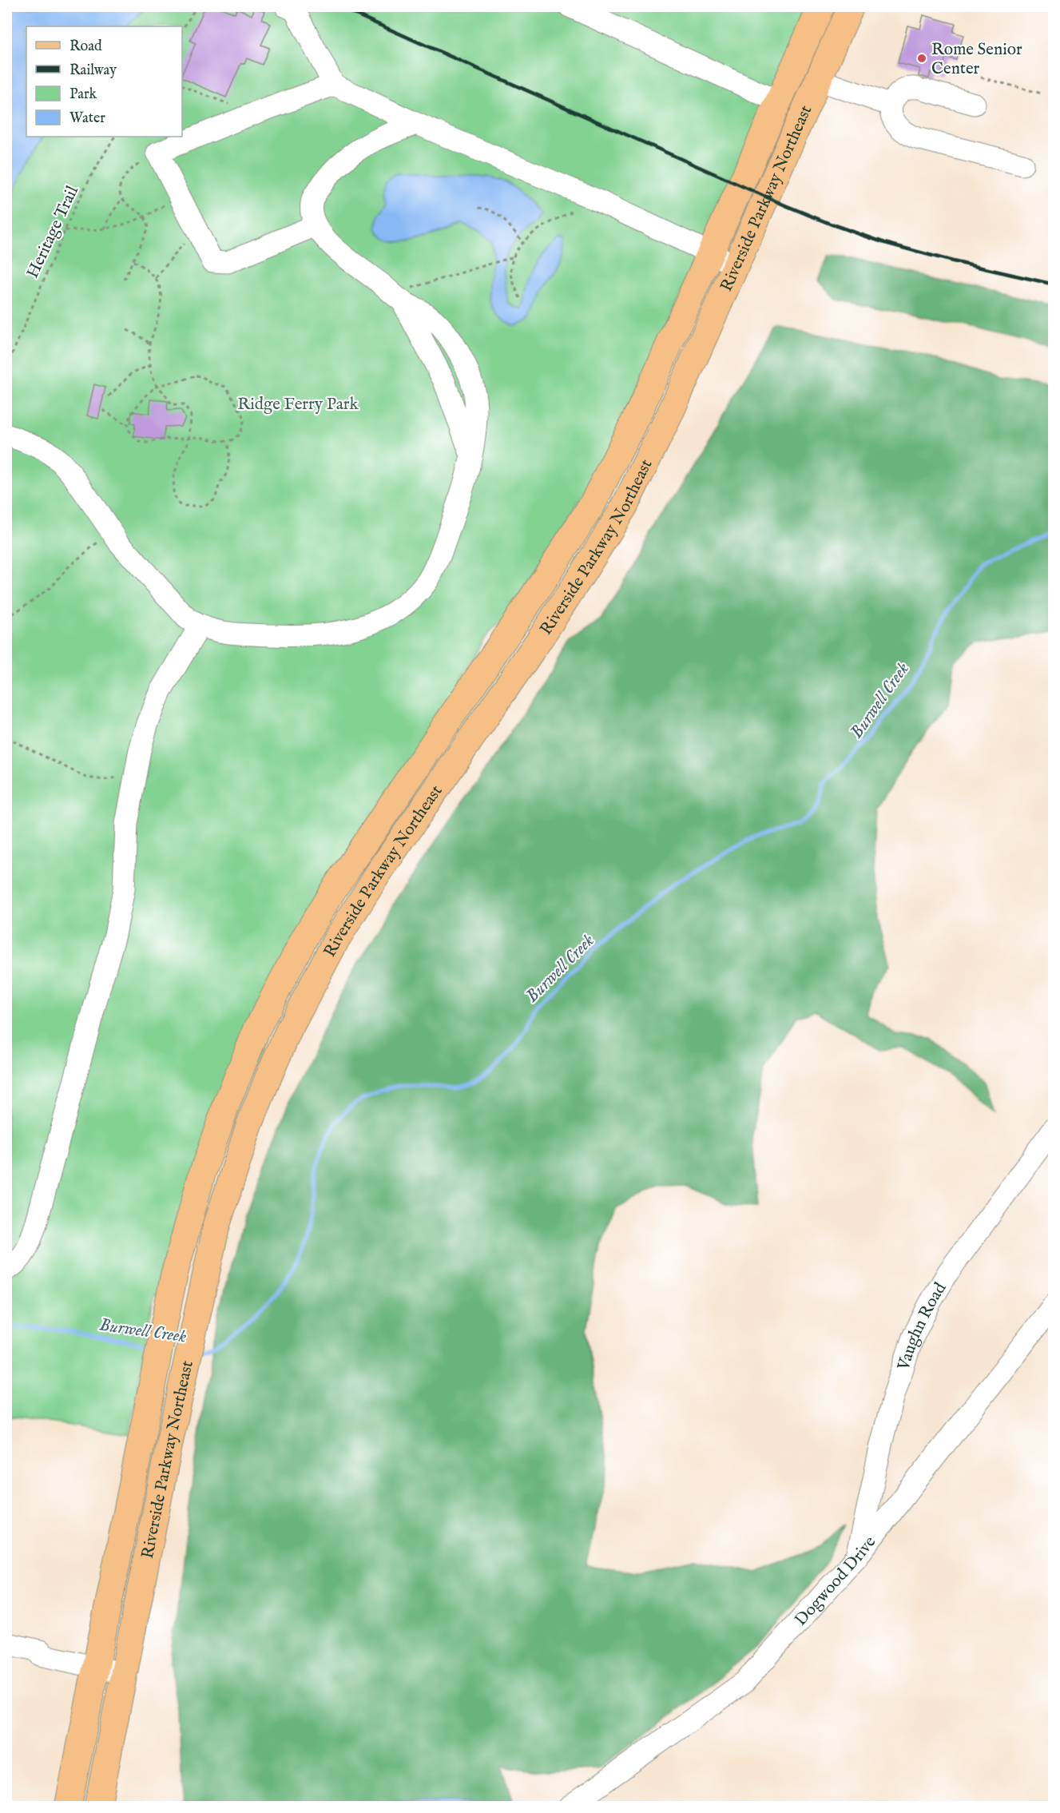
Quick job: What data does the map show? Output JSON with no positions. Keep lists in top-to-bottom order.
{
  "streets": {
    "main road": ["Riverside Parkway Northeast"],
    "street": ["Vaughn Road", "Dogwood Drive"],
    "path": ["Heritage Trail"]
  },
  "crossings": [
    ["Vaughn Road", "Dogwood Drive"]
  ],
  "water": ["Burwell Creek"],
  "parks": ["Ridge Ferry Park"],
  "places": ["Rome Senior Center"],
  "legend": [
    "Road",
    "Railway",
    "Park",
    "Water"
  ]
}
